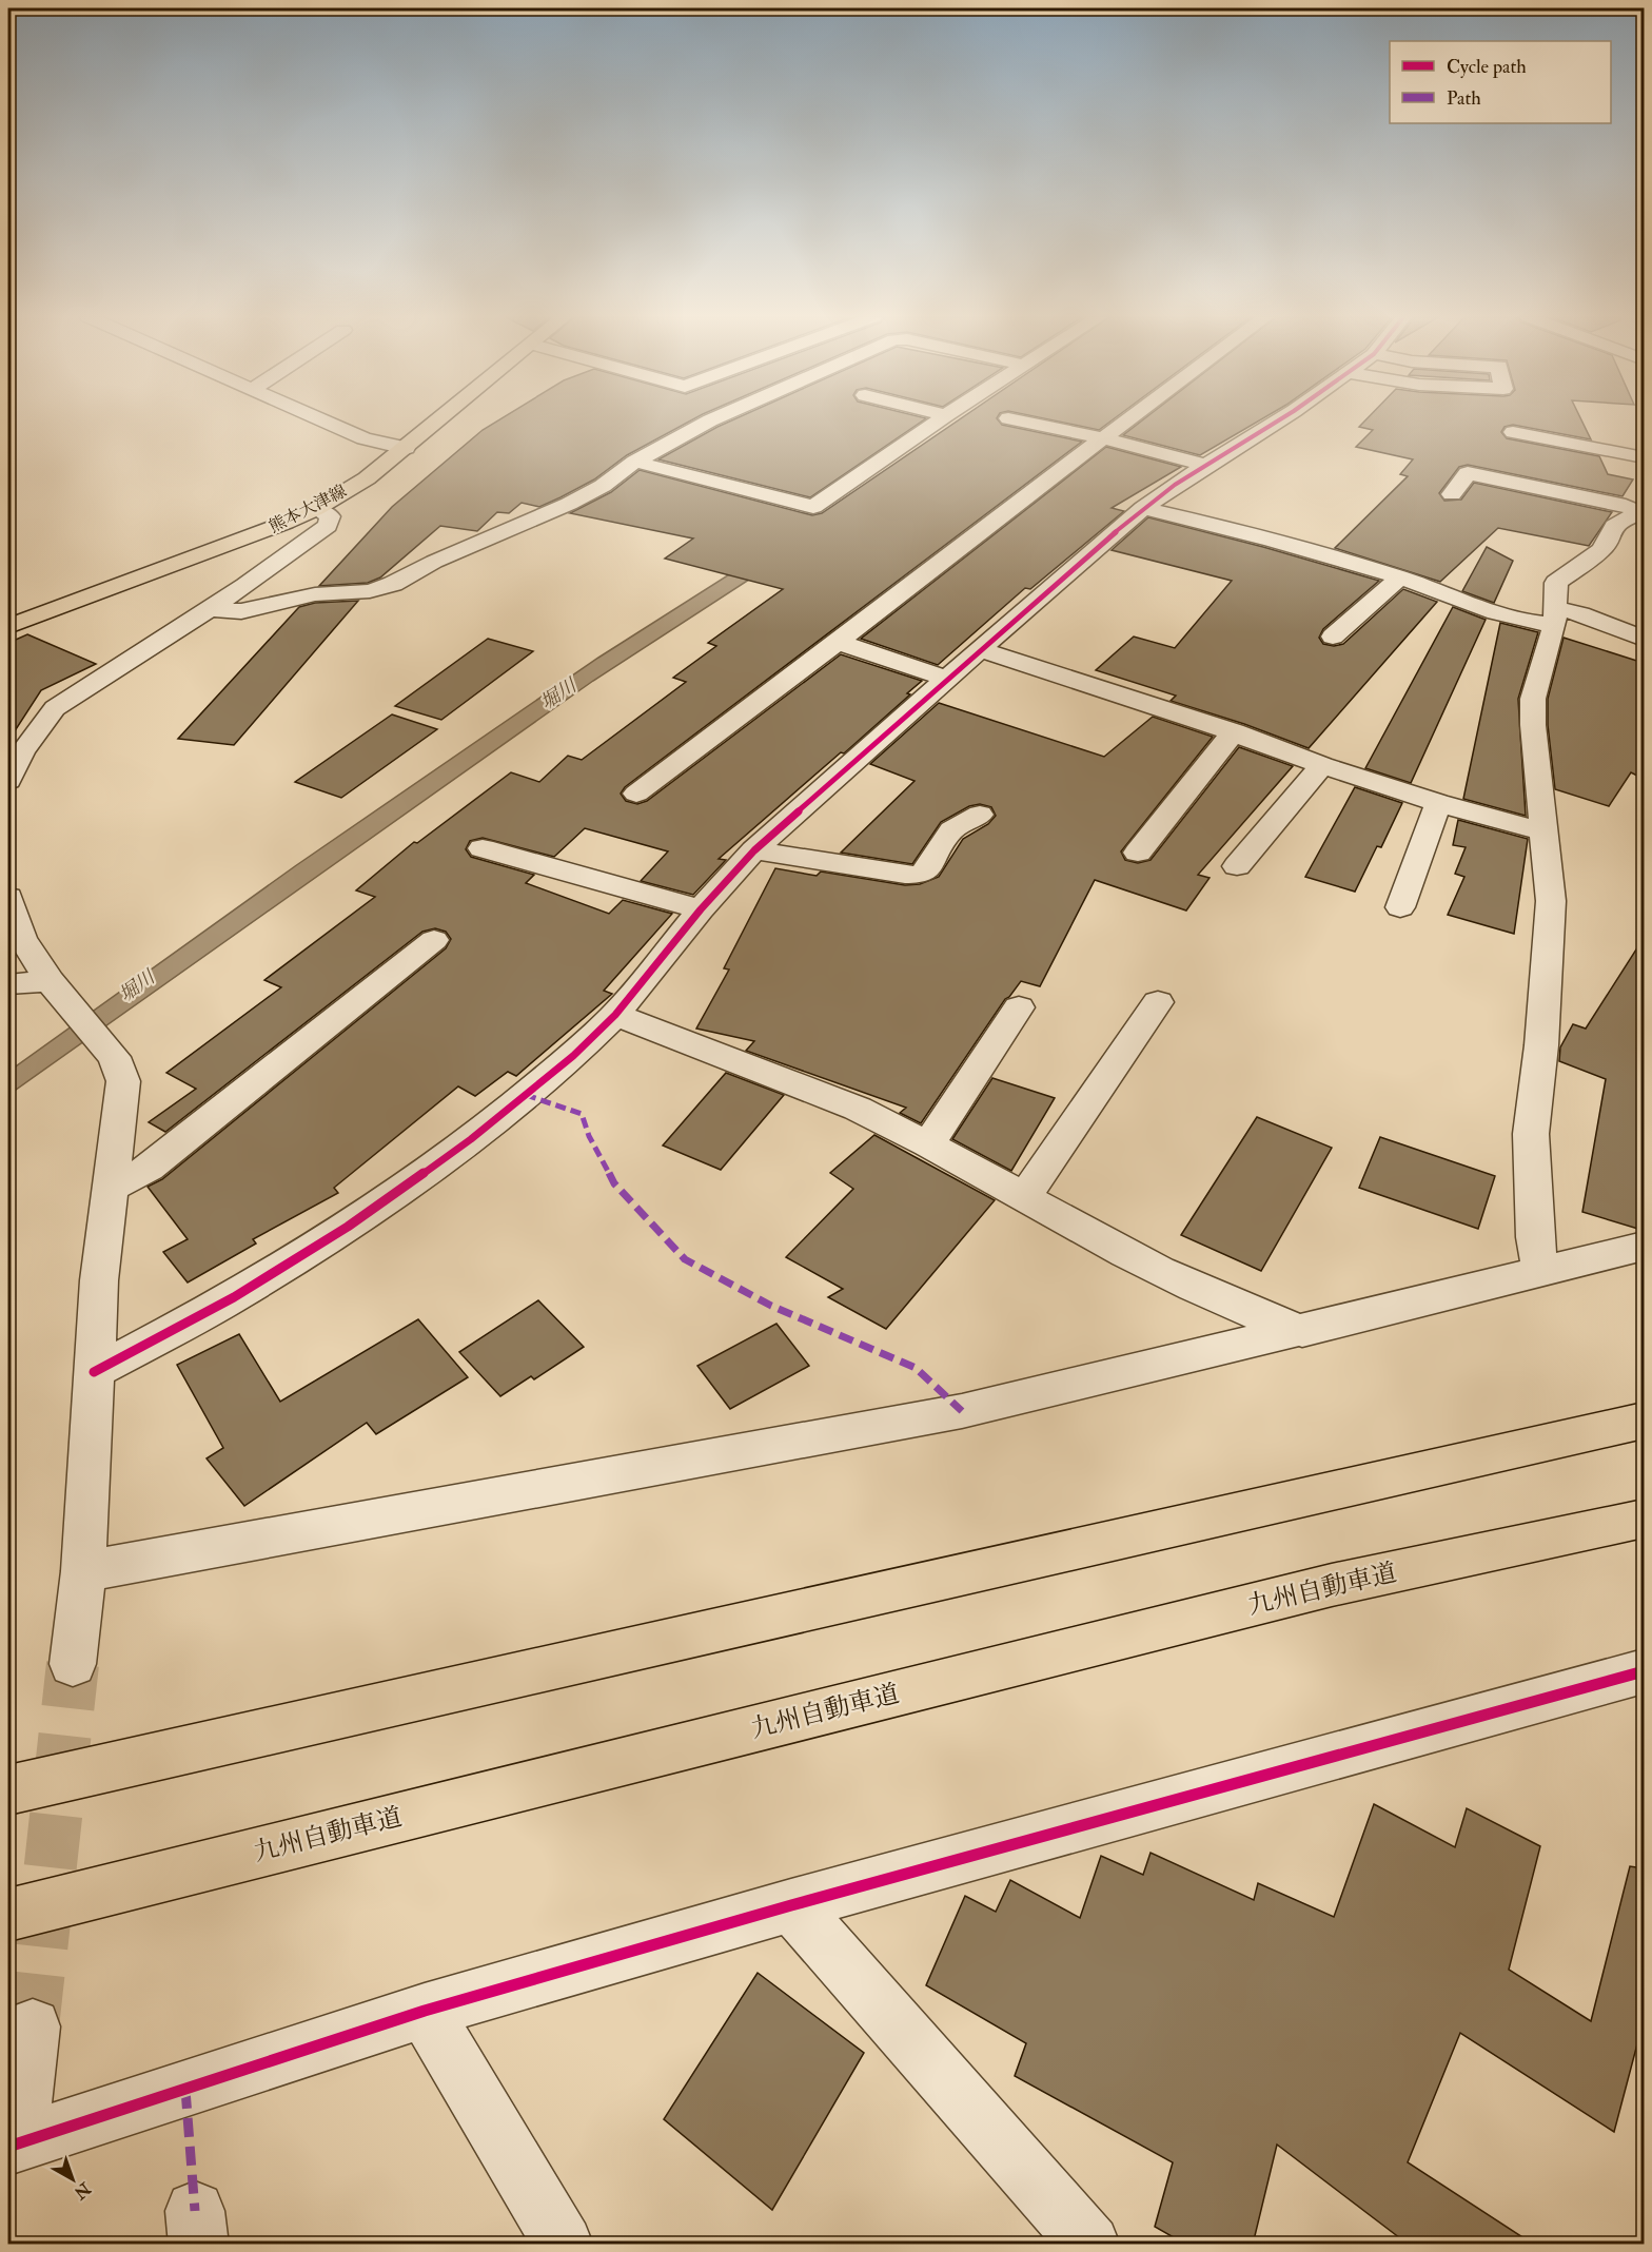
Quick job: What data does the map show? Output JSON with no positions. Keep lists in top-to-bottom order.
{
  "streets": {
    "main road": ["熊本大津線", "九州自動車道"]
  },
  "water": ["堀川"],
  "legend": ["Cycle path", "Path"],
  "north": "bottom right"
}
